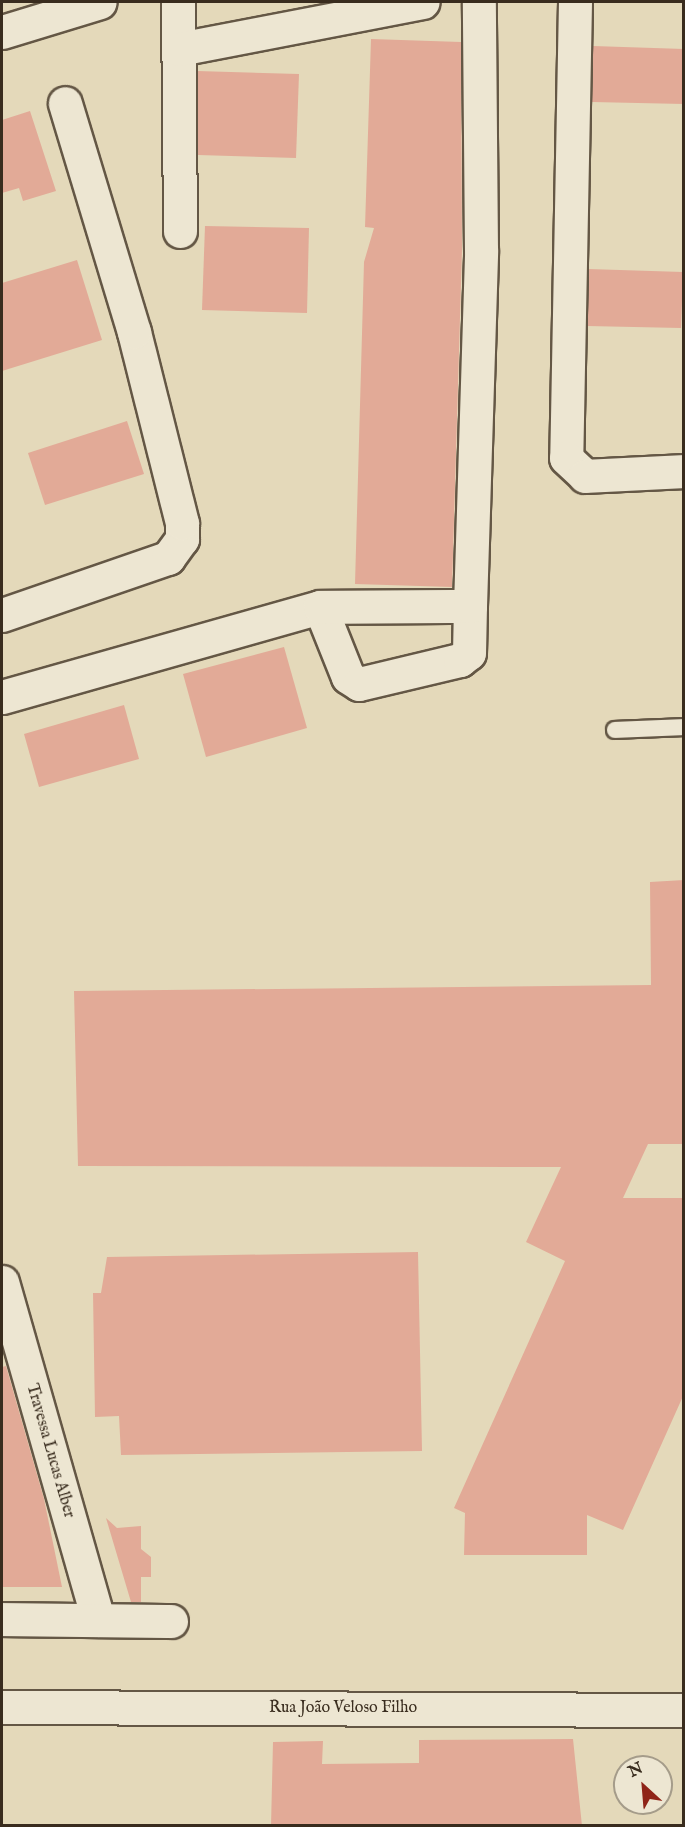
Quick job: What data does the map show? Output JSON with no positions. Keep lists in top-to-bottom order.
{
  "streets": {
    "street": ["Travessa Lucas Alber", "Rua João Veloso Filho"]
  },
  "north": "top left"
}
